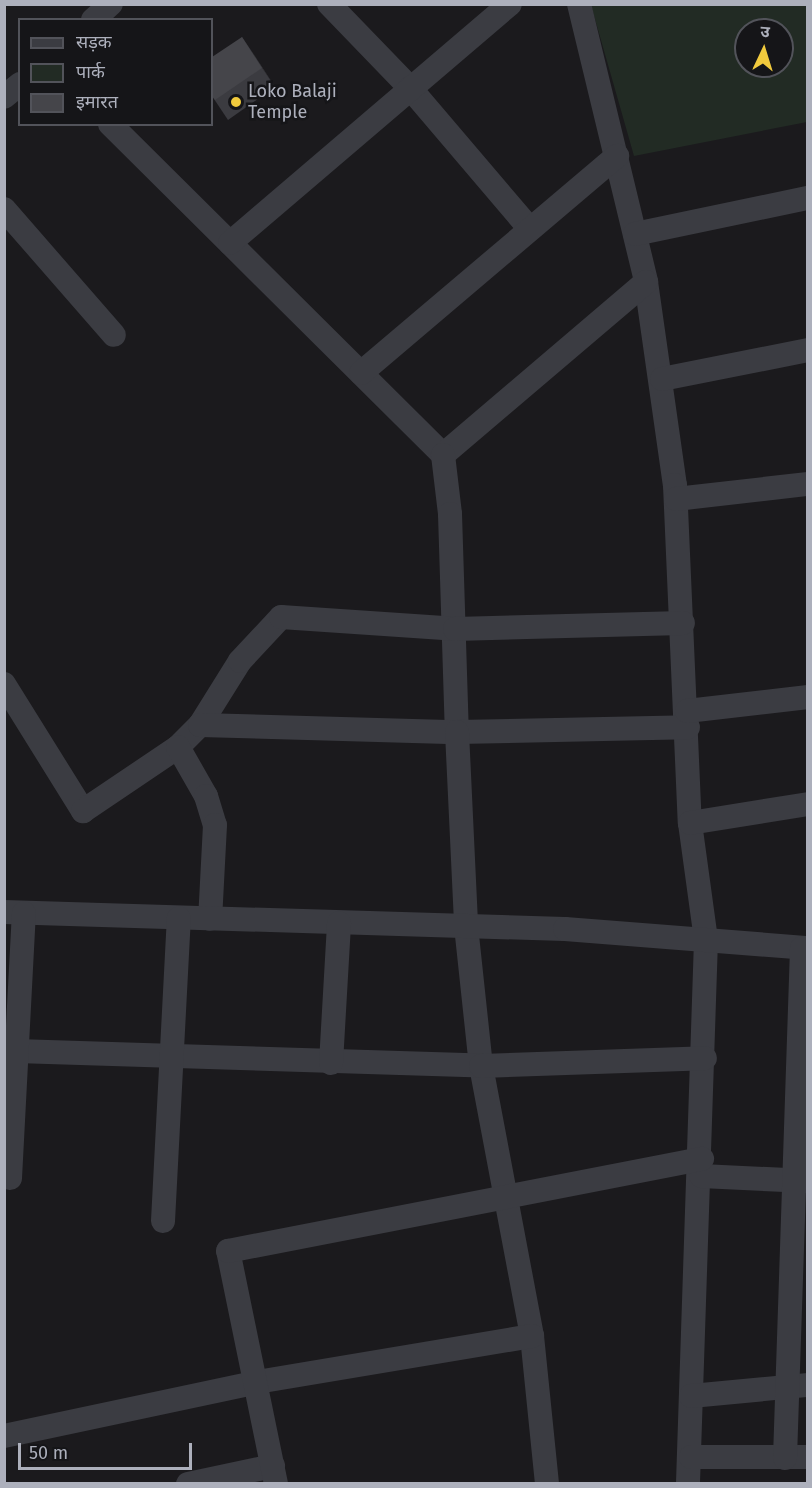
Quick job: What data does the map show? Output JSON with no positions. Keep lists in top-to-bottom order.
{
  "places": ["Loko Balaji Temple"],
  "legend": ["सड़क", "पार्क", "इमारत"],
  "scale_bar": "50 m",
  "north": "top"
}
